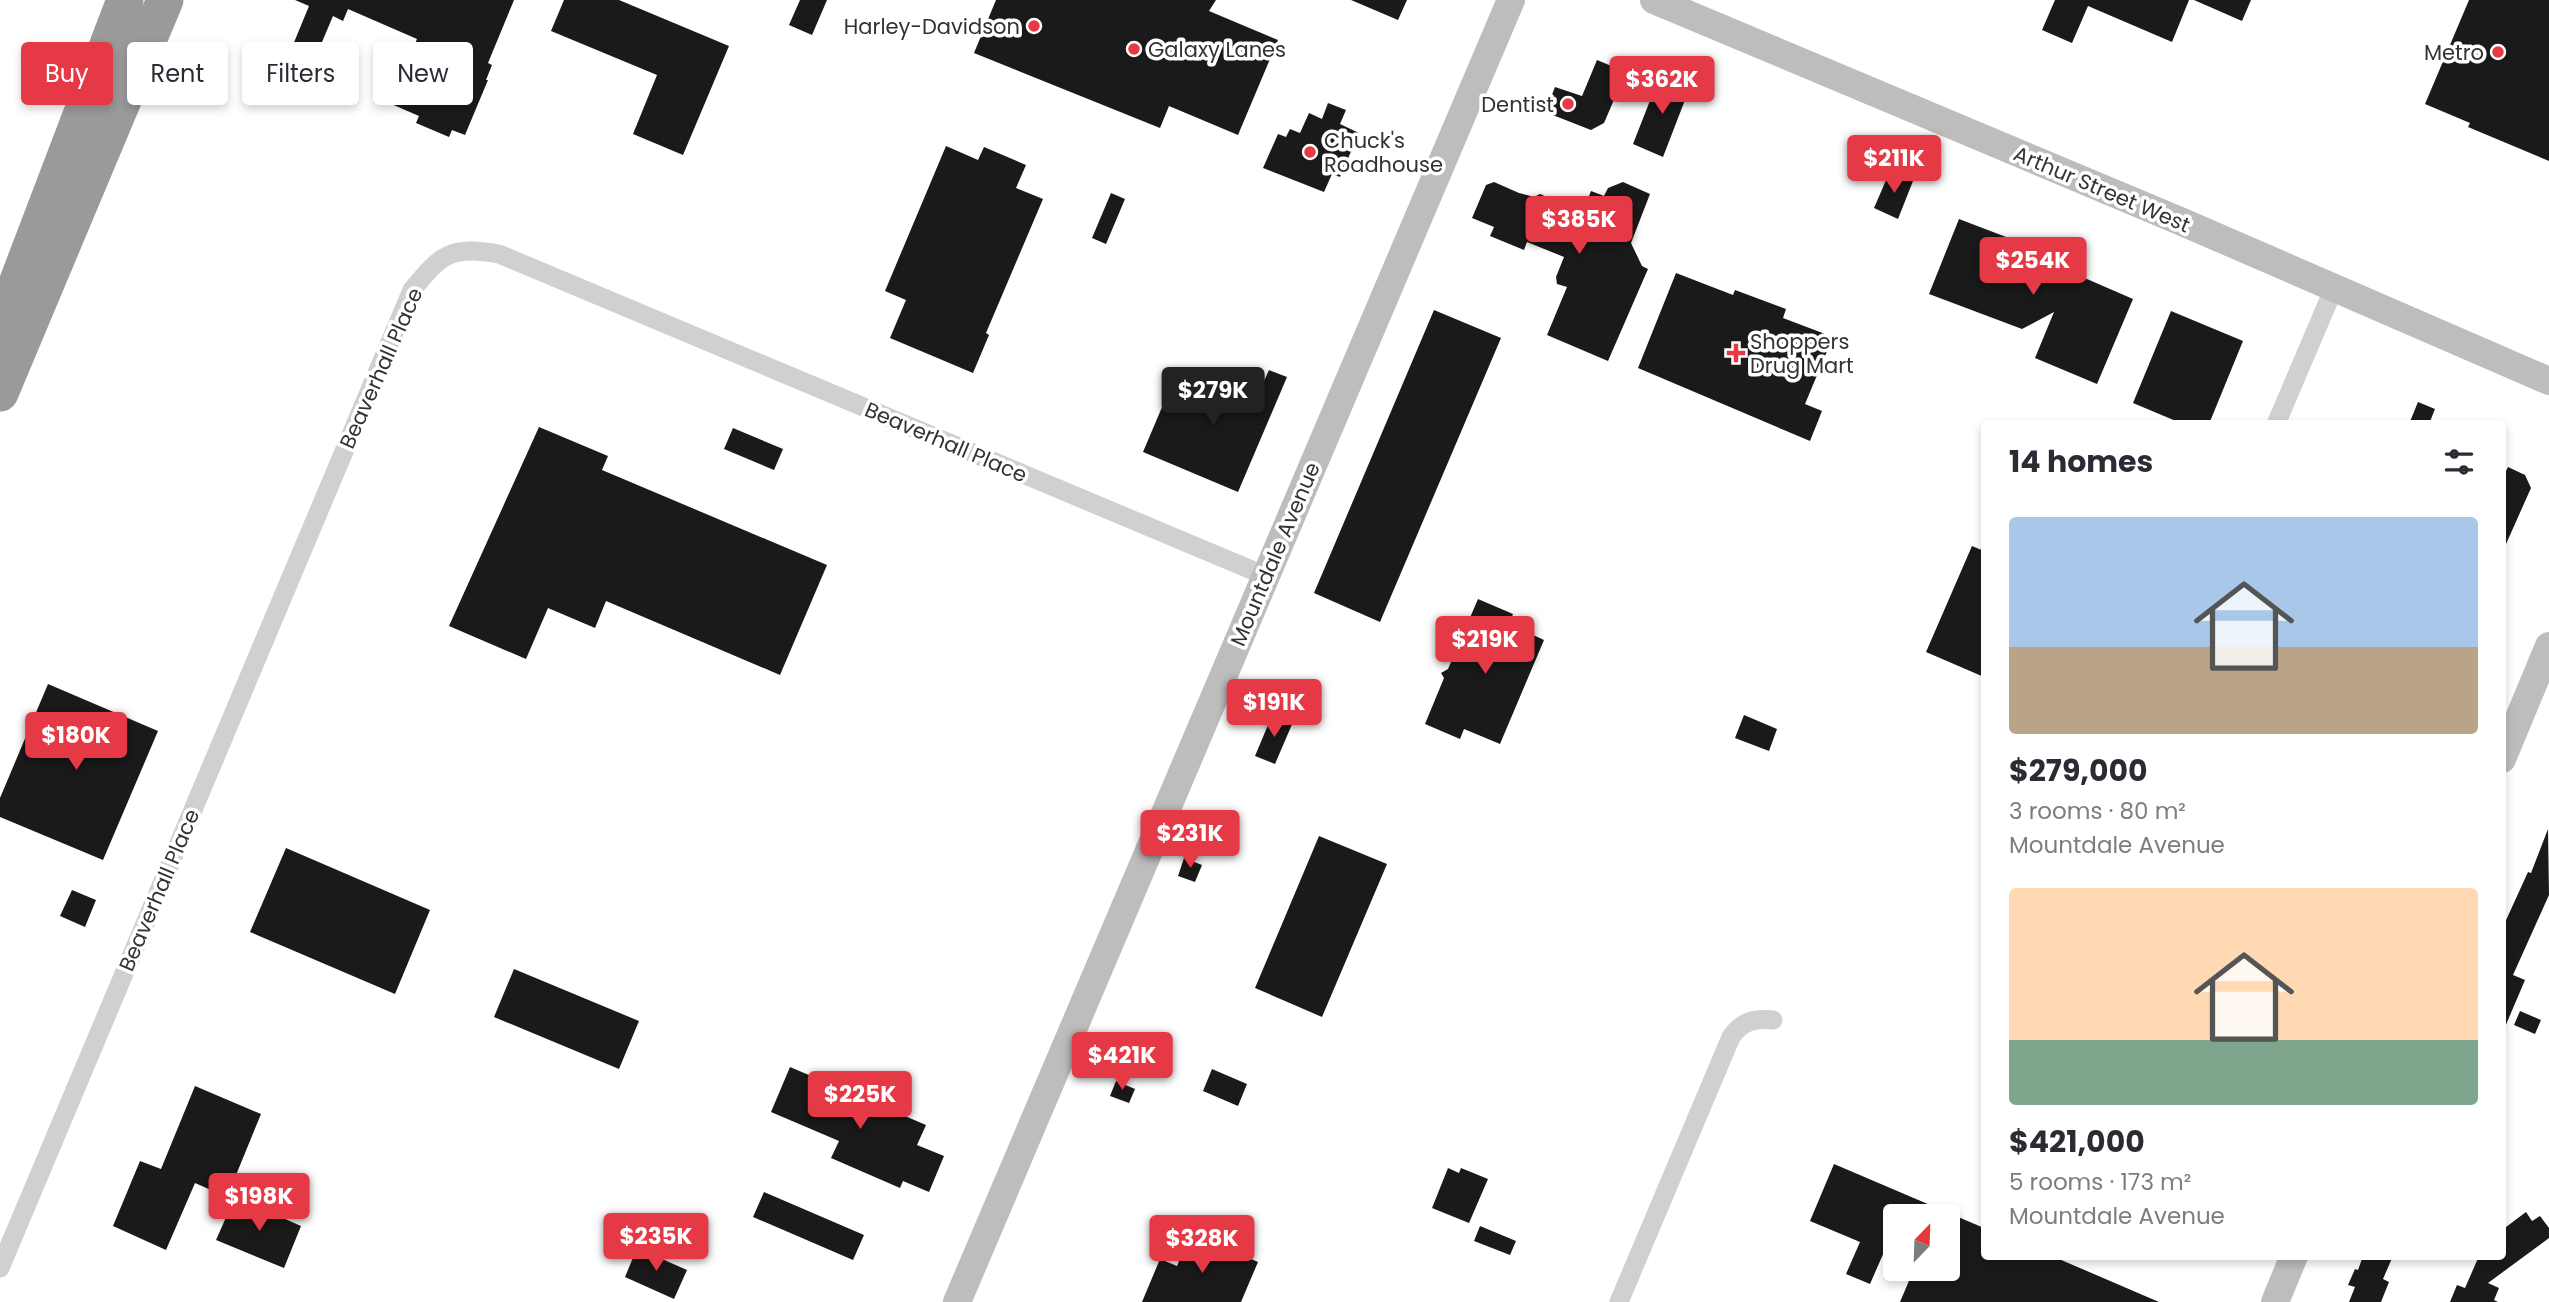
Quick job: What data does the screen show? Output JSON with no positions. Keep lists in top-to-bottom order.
{
  "streets": {
    "street": ["Arthur Street West", "Beaverhall Place", "Mountdale Avenue"]
  },
  "crossings": [
    ["Beaverhall Place", "Mountdale Avenue"]
  ],
  "places": {
    "other": [
      "Harley-Davidson",
      "Galaxy Lanes",
      "Metro",
      "Dentist",
      "Chuck's Roadhouse"
    ],
    "health": ["Shoppers Drug Mart"]
  },
  "north": "top right",
  "page": {
    "chip": [
      "Buy",
      "Rent",
      "Filters",
      "New"
    ],
    "price": [
      "$362K",
      "$211K",
      "$385K",
      "$254K",
      "$279K",
      "$219K",
      "$191K",
      "$180K",
      "$231K",
      "$421K",
      "$225K",
      "$198K",
      "$235K",
      "$328K"
    ],
    "heading": "14 homes",
    "list": [
      {
        "name": "$279,000",
        "note": "3 rooms · 80 m² · Mountdale Avenue"
      },
      {
        "name": "$421,000",
        "note": "5 rooms · 173 m² · Mountdale Avenue"
      }
    ]
  }
}
